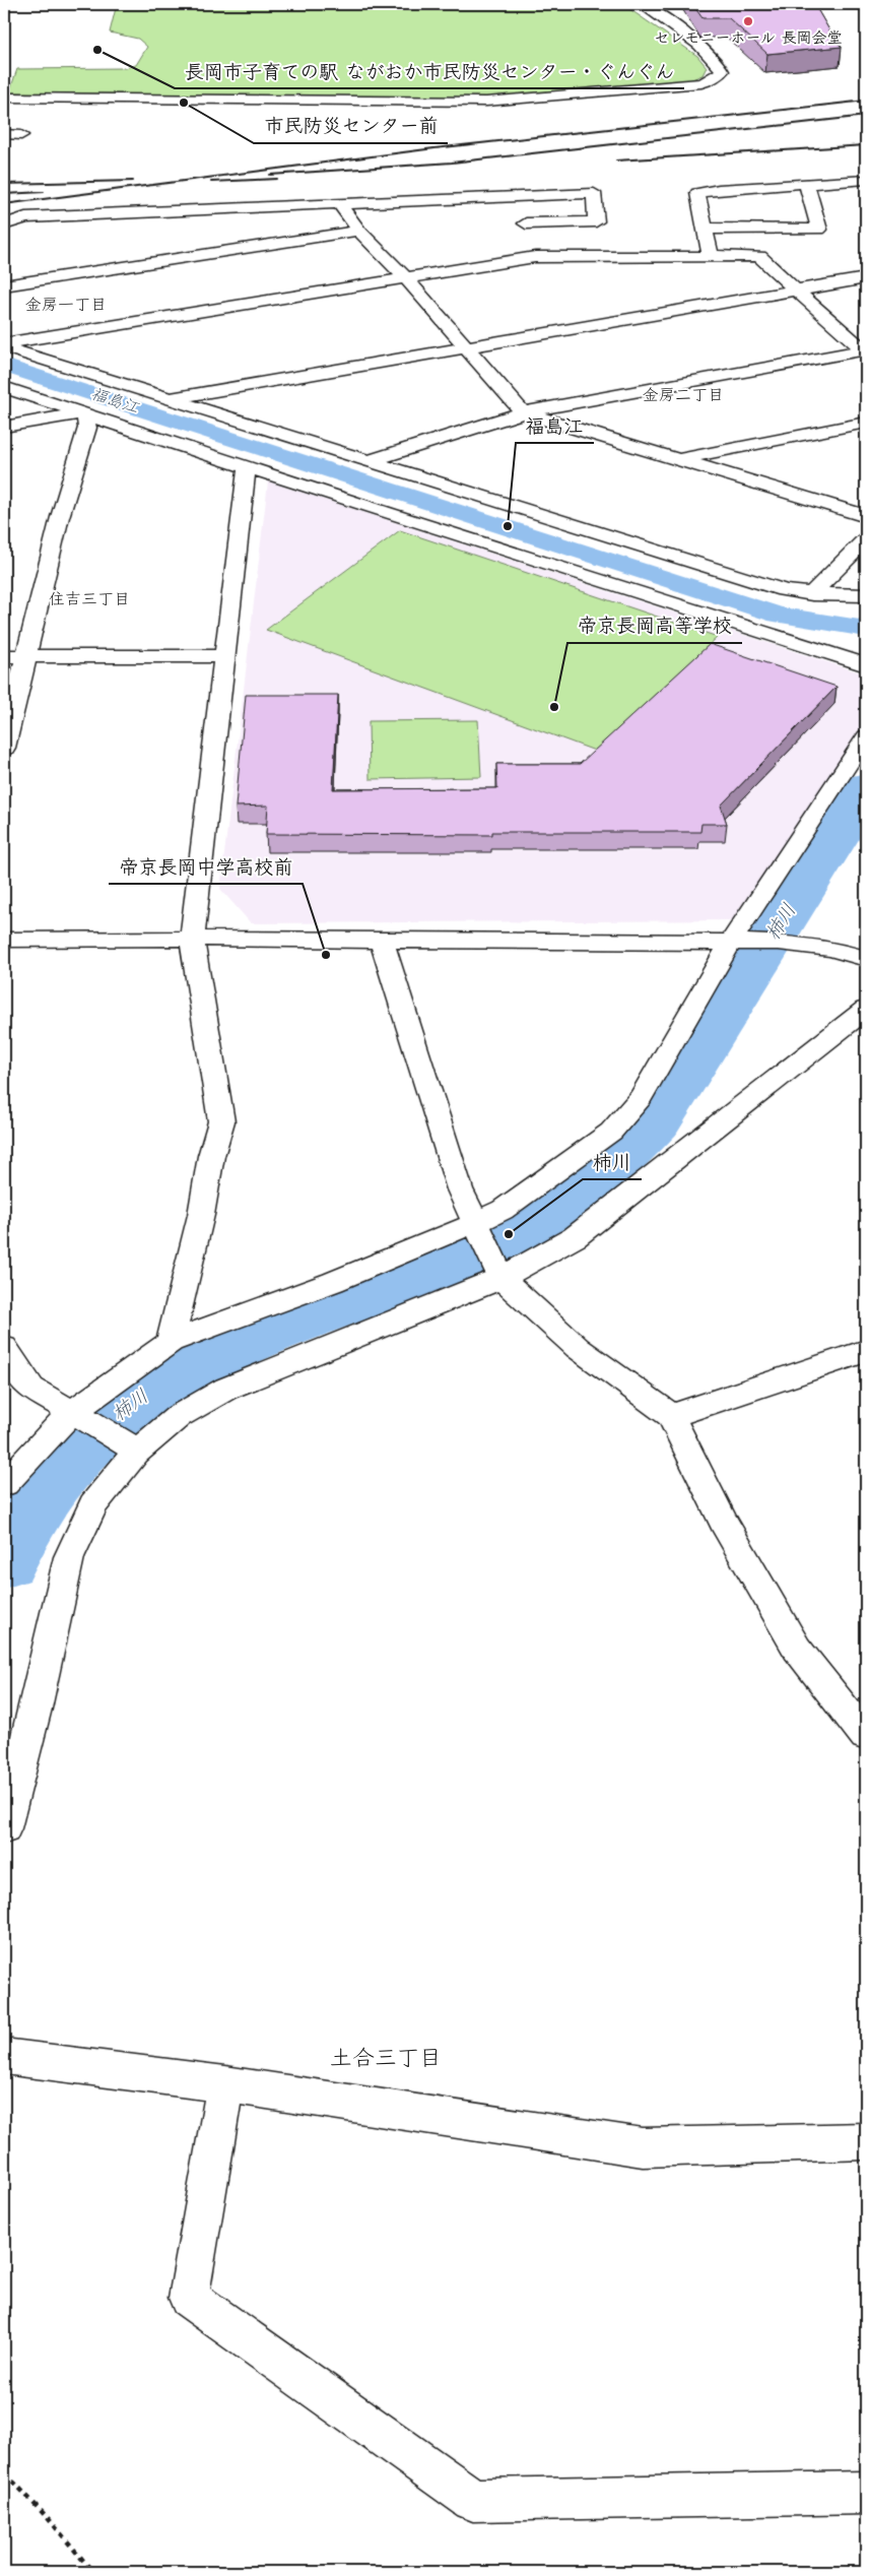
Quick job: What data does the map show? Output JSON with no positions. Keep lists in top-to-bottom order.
{
  "districts": [
    "金房一丁目",
    "金房二丁目",
    "住吉三丁目",
    "土合三丁目"
  ],
  "water": ["福島江", "柿川"],
  "places": [
    "セレモニーホール 長岡会堂",
    "長岡市子育ての駅 ながおか市民防災センター・ぐんぐん",
    "市民防災センター前",
    "福島江",
    "帝京長岡高等学校",
    "帝京長岡中学高校前",
    "柿川"
  ]
}
